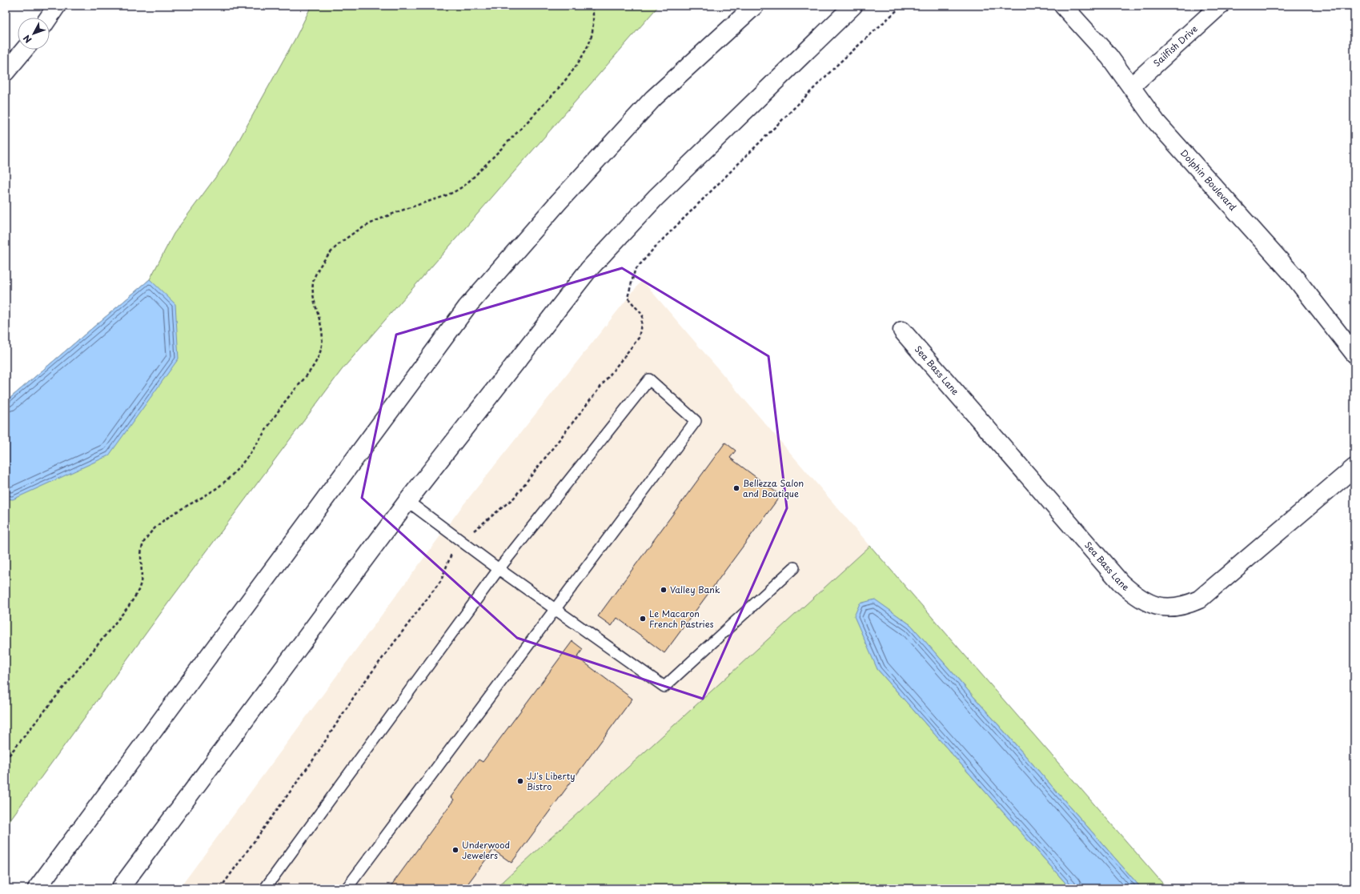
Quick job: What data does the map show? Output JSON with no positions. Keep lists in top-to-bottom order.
{
  "streets": {
    "main road": ["Sailfish Drive", "Dolphin Boulevard", "Sea Bass Lane"]
  },
  "crossings": [
    ["Sailfish Drive", "Dolphin Boulevard"]
  ],
  "places": [
    "Bellezza Salon and Boutique",
    "Valley Bank",
    "Le Macaron French Pastries",
    "JJ's Liberty Bistro",
    "Underwood Jewelers"
  ],
  "north": "bottom left"
}
